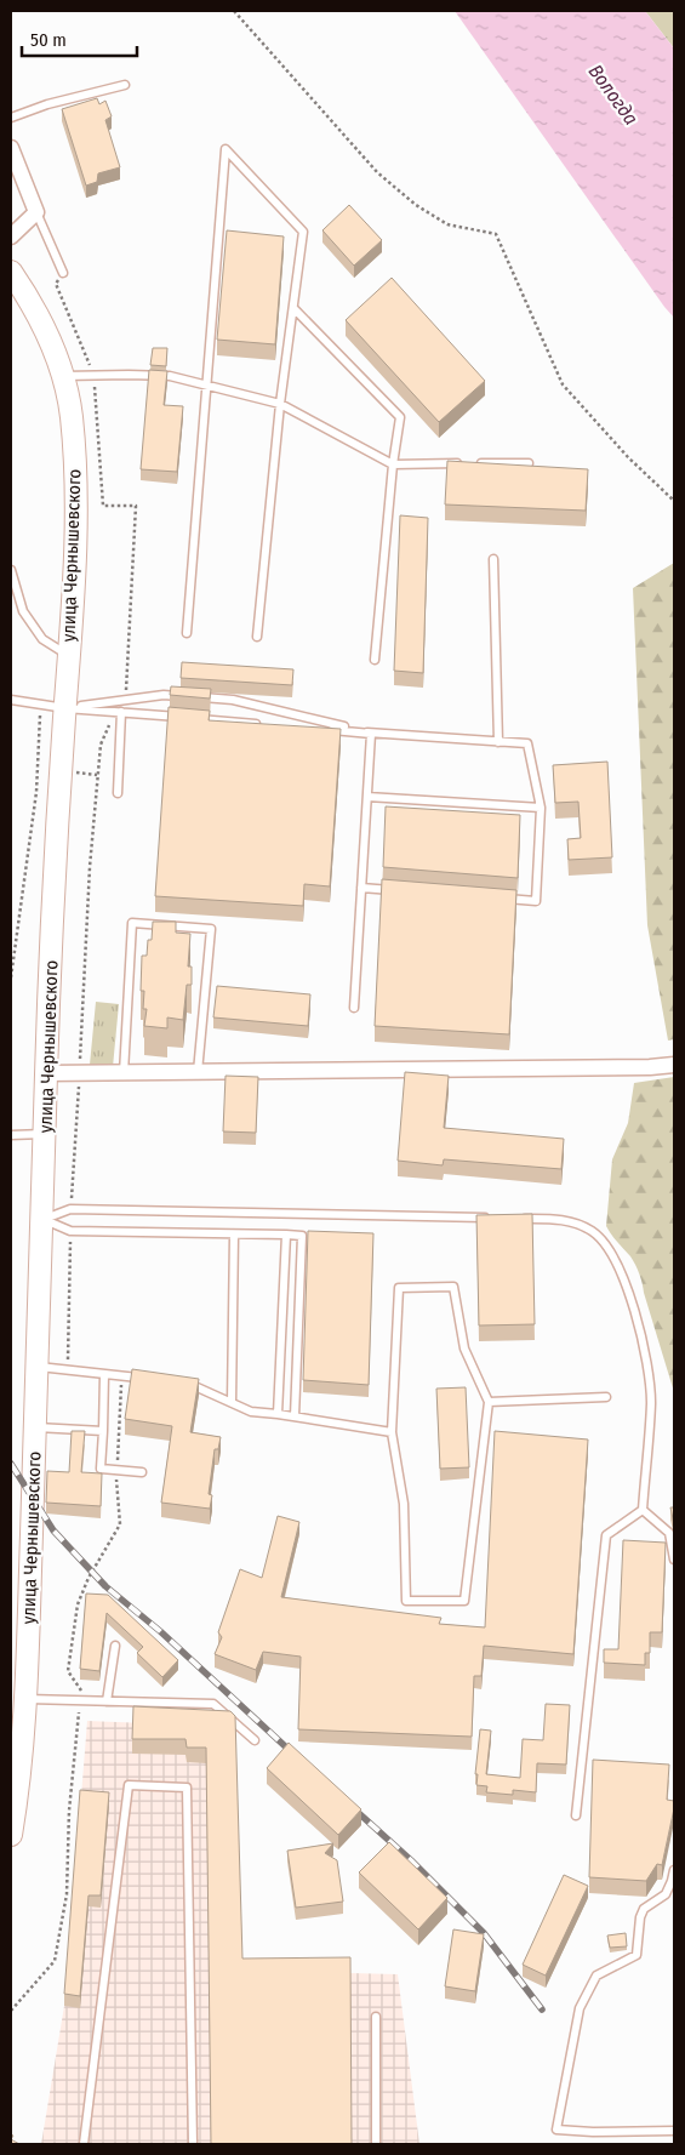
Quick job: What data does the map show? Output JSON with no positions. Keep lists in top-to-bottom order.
{
  "streets": {
    "main road": ["улица Чернышевского"]
  },
  "water": ["Вологда"],
  "scale_bar": "50 m"
}
